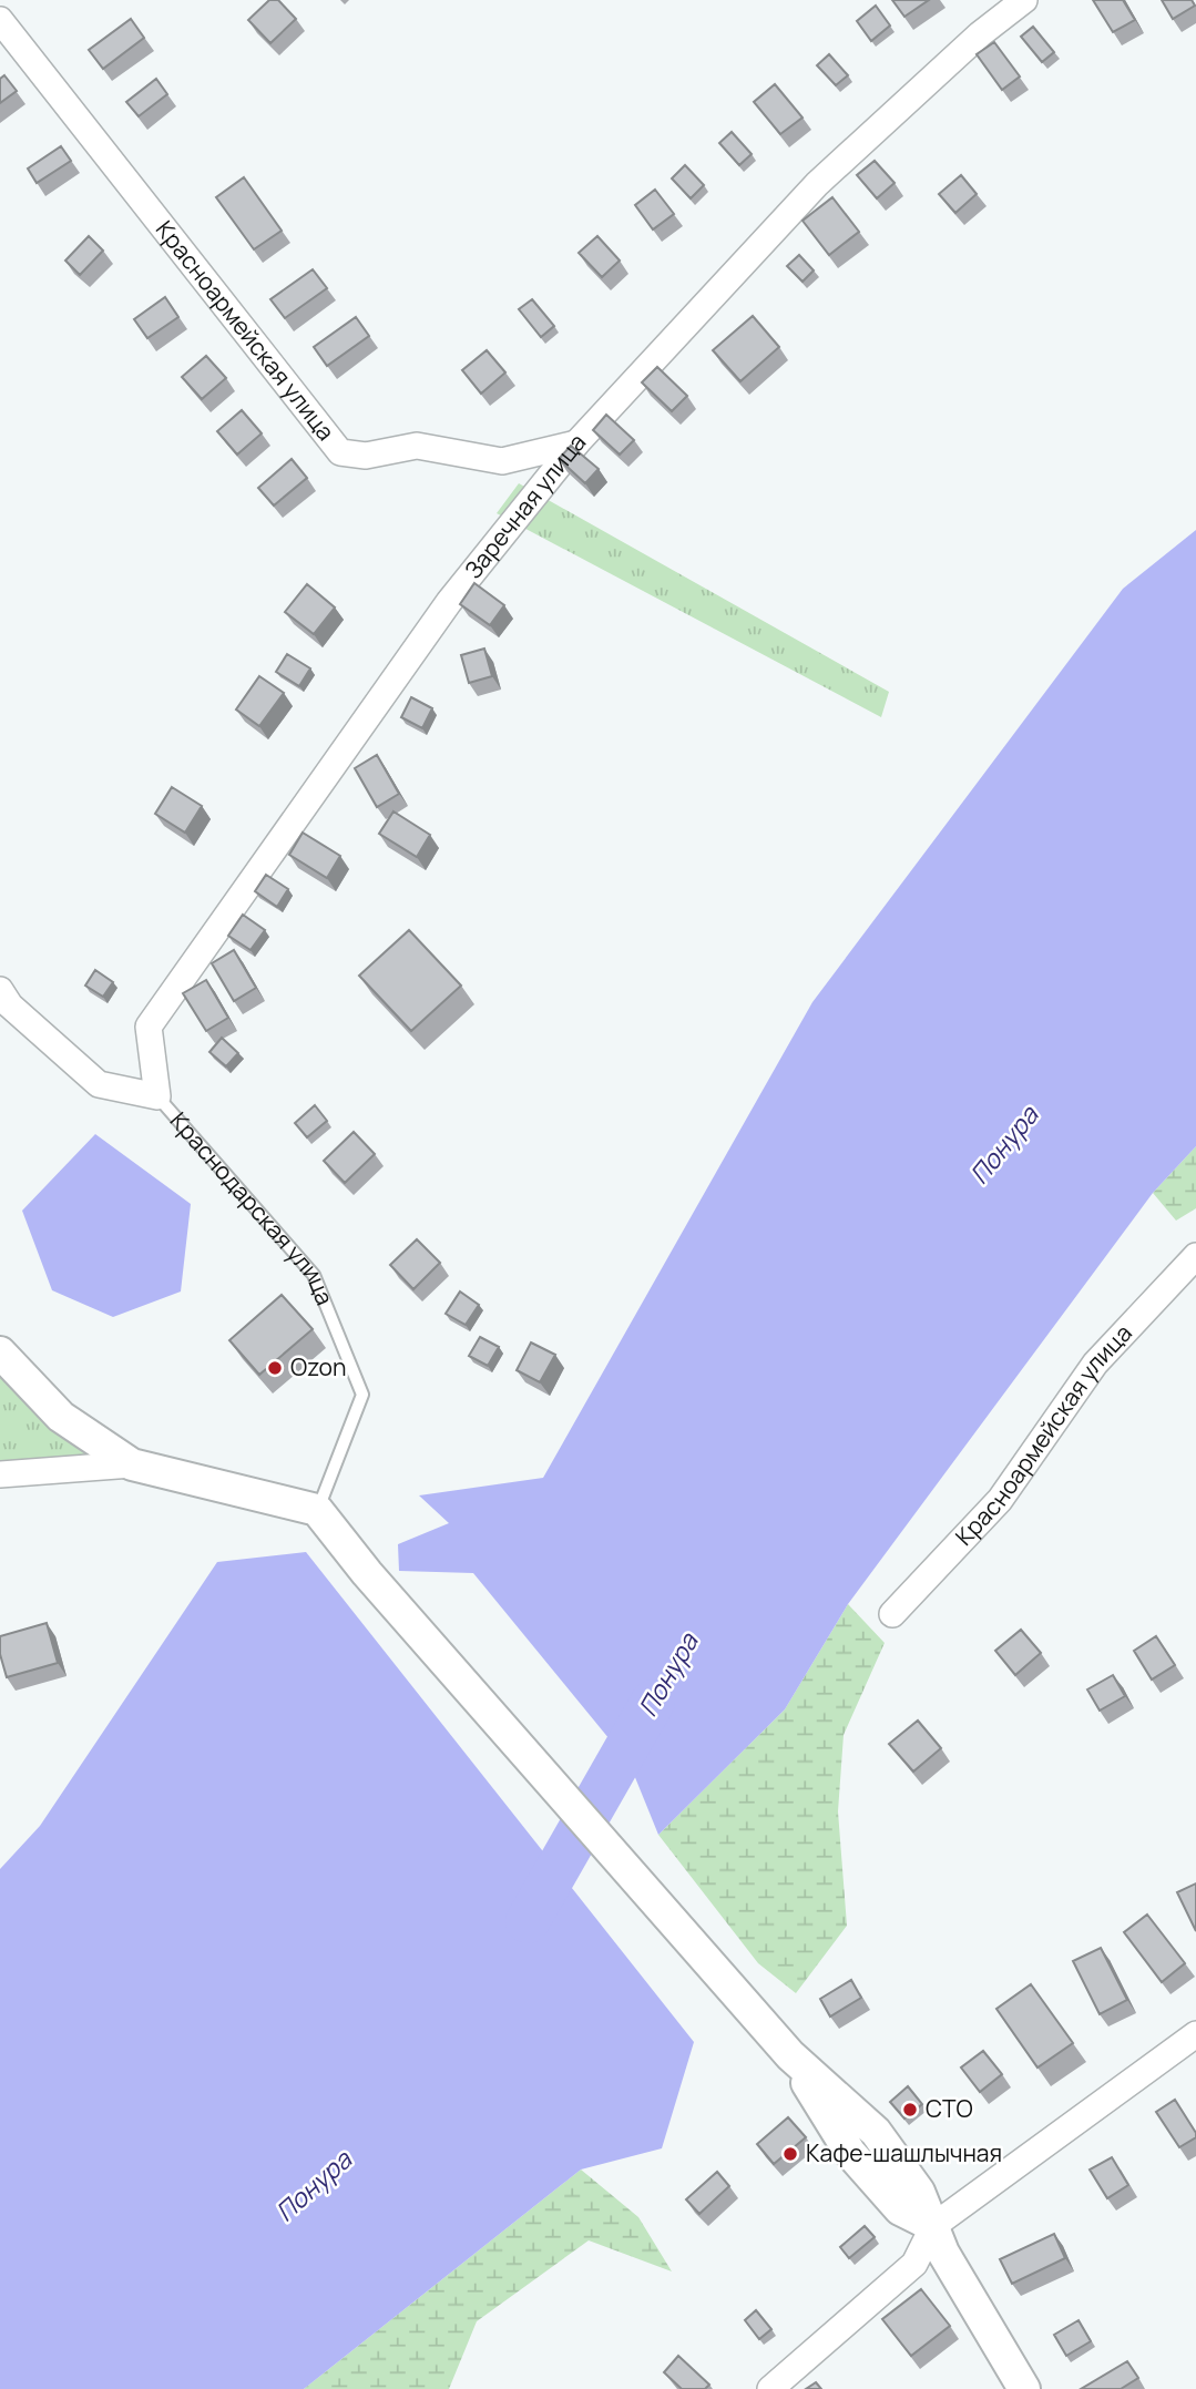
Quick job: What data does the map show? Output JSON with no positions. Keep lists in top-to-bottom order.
{
  "streets": {
    "street": ["Красноармейская улица", "Заречная улица", "Краснодарская улица"]
  },
  "crossings": [
    ["Красноармейская улица", "Заречная улица"],
    ["Заречная улица", "Краснодарская улица"]
  ],
  "water": ["Понура"],
  "places": ["Ozon", "СТО", "Кафе-шашлычная"]
}
